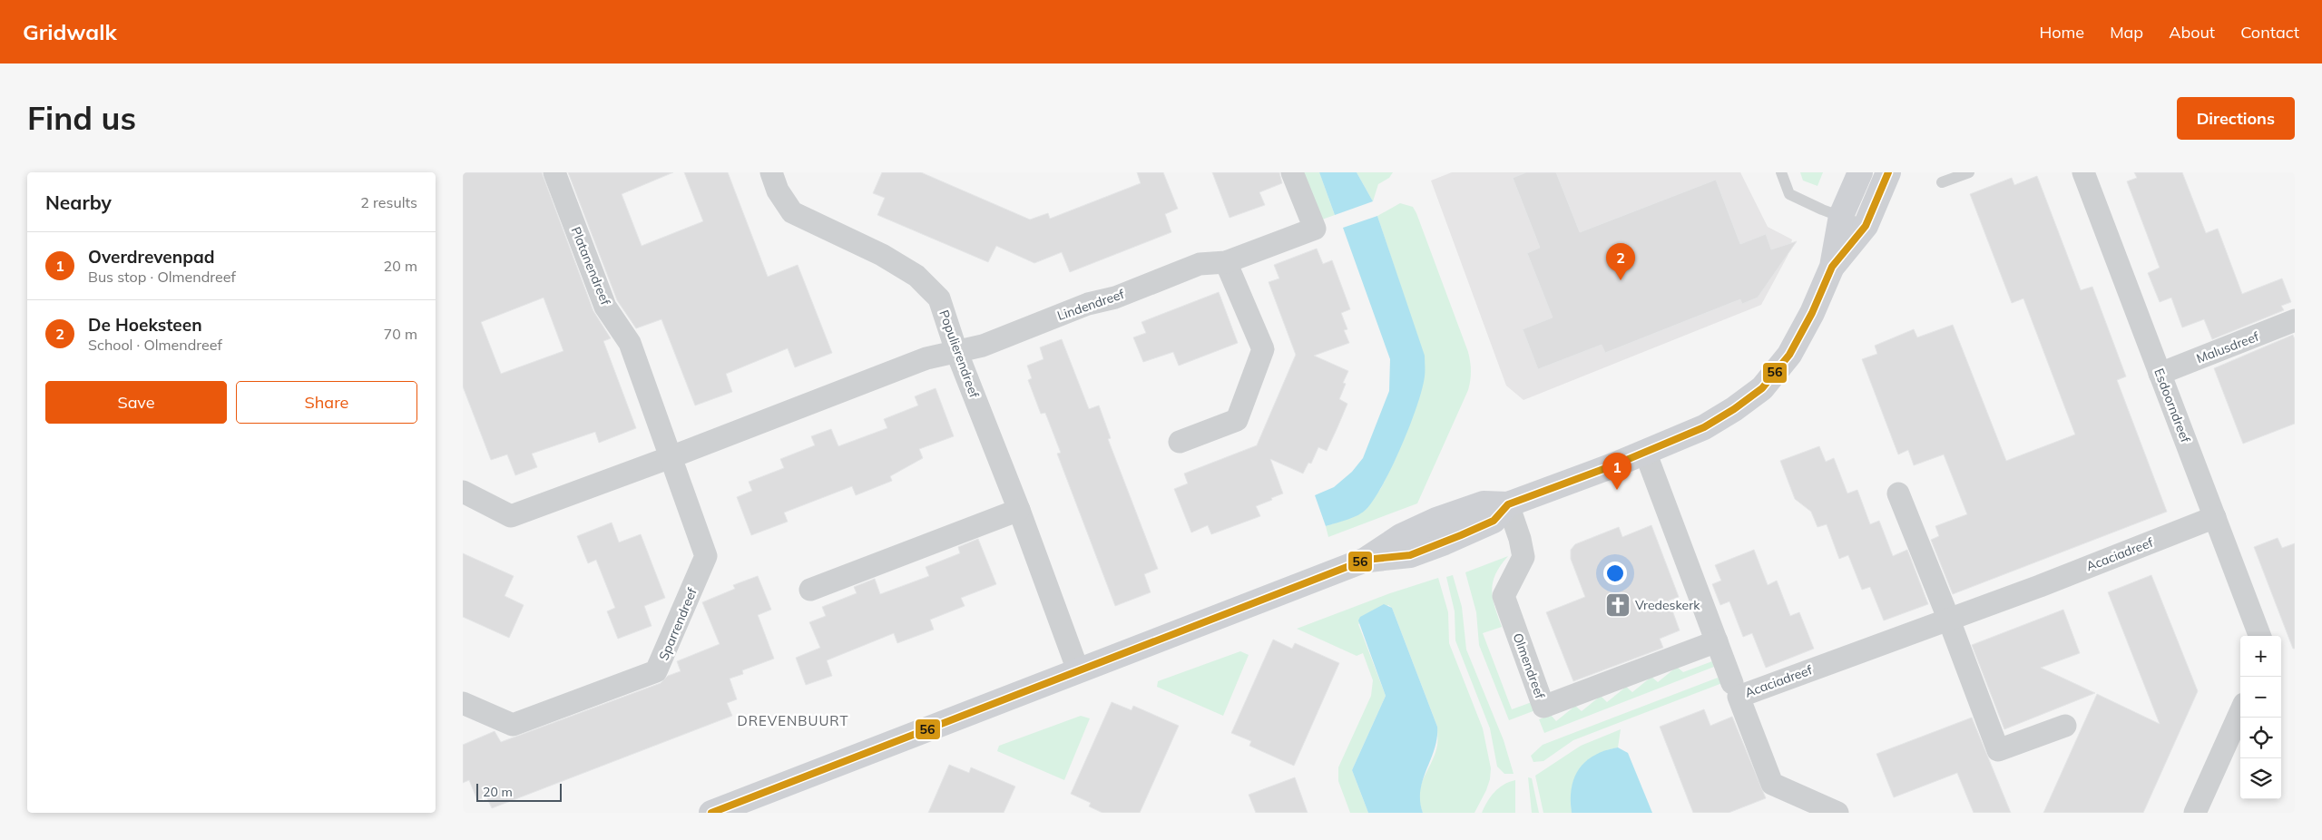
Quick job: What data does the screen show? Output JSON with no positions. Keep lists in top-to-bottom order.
{
  "streets": {
    "street": [
      "Platanendreef",
      "Lindendreef",
      "Malusdreef",
      "Populierendreef",
      "Esdoorndreef",
      "Acaciadreef",
      "Sparrendreef",
      "Olmendreef"
    ]
  },
  "crossings": [
    ["Platanendreef", "Sparrendreef"],
    ["Lindendreef", "Populierendreef"],
    ["Malusdreef", "Esdoorndreef"],
    ["Esdoorndreef", "Acaciadreef"],
    ["Acaciadreef", "Olmendreef"]
  ],
  "districts": ["DREVENBUURT"],
  "places": {
    "church": ["Vredeskerk"]
  },
  "lines": ["transit line 56"],
  "scale_bar": "20 m",
  "page": {
    "header": "Gridwalk",
    "nav": [
      "Home",
      "Map",
      "About",
      "Contact"
    ],
    "buttons": [
      "Directions",
      ["Save", "Share"]
    ],
    "title": "Find us",
    "heading": ["Nearby", "2 results"],
    "list": [
      {
        "mark": "1",
        "name": "Overdrevenpad",
        "note": "Bus stop · Olmendreef",
        "value": "20 m"
      },
      {
        "mark": "2",
        "name": "De Hoeksteen",
        "note": "School · Olmendreef",
        "value": "70 m"
      }
    ],
    "pins": ["2", "1"],
    "map_buttons": ["+", "−"],
    "scale": "20 m"
  }
}
